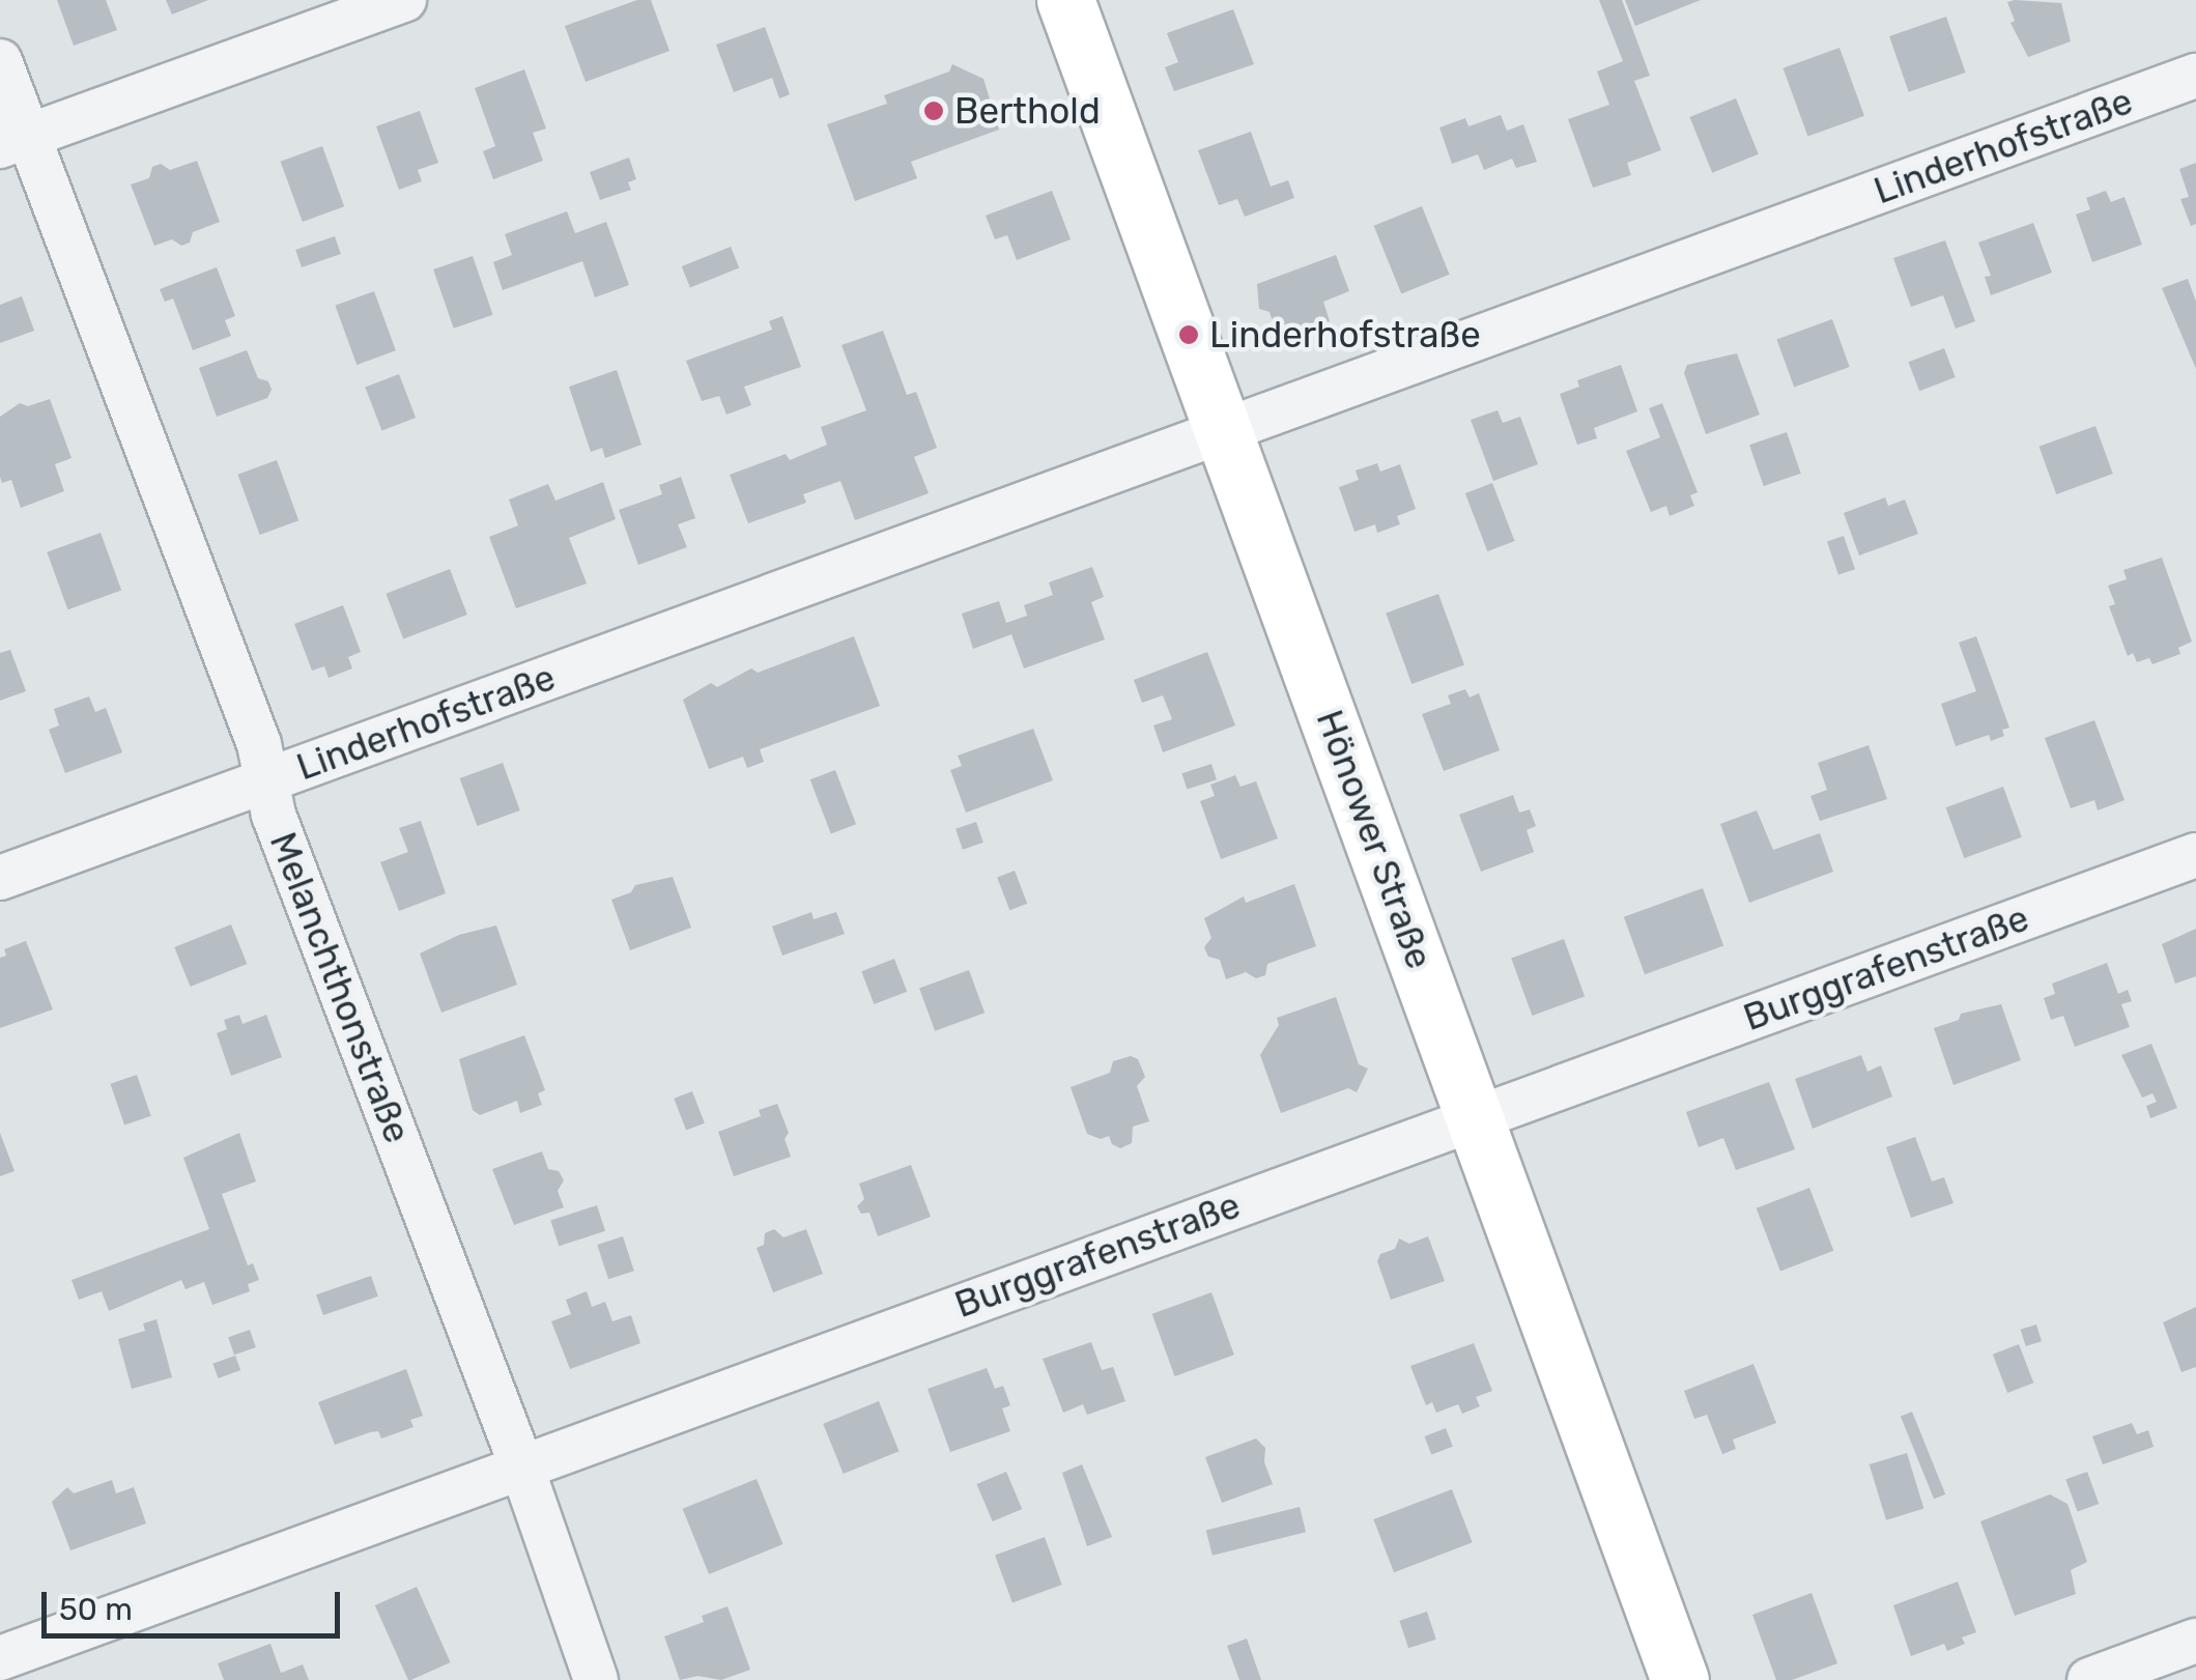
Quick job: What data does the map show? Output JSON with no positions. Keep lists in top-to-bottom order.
{
  "streets": {
    "main road": ["Hönower Straße"],
    "street": ["Linderhofstraße", "Burggrafenstraße", "Melanchthonstraße"]
  },
  "crossings": [
    ["Linderhofstraße", "Hönower Straße"],
    ["Linderhofstraße", "Melanchthonstraße"],
    ["Hönower Straße", "Burggrafenstraße"],
    ["Burggrafenstraße", "Melanchthonstraße"]
  ],
  "places": ["Berthold", "Linderhofstraße"],
  "scale_bar": "50 m"
}
